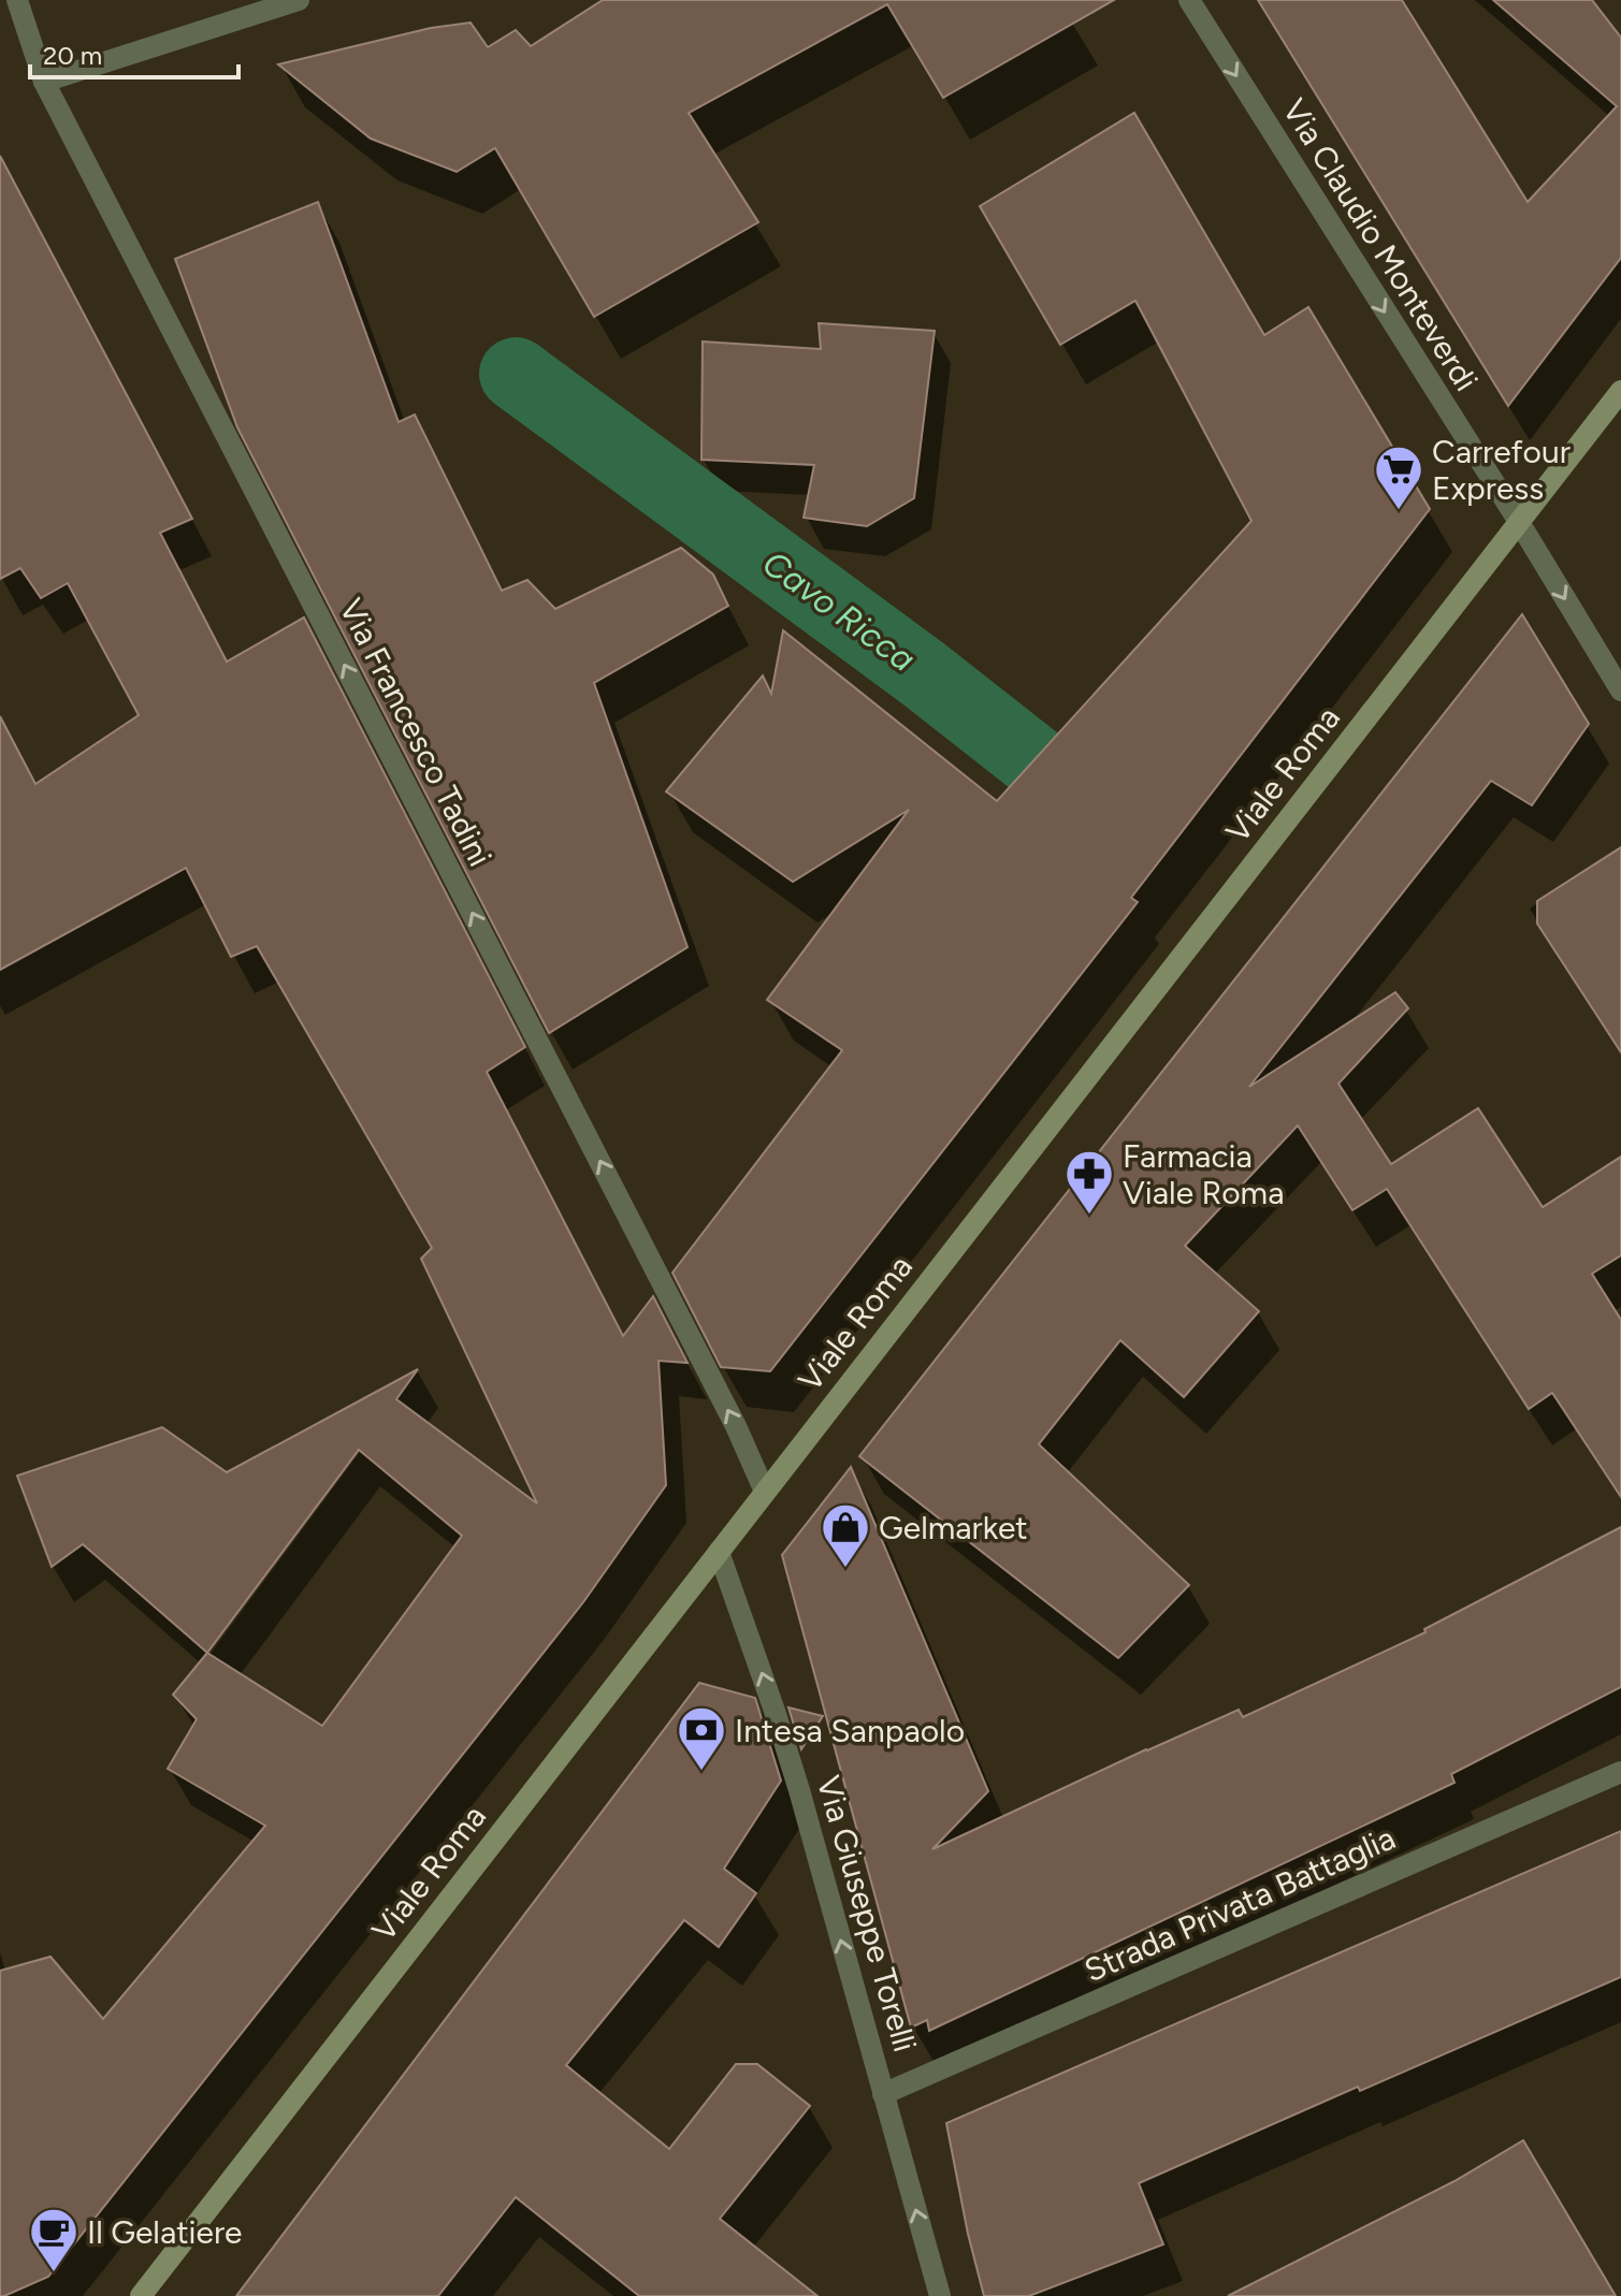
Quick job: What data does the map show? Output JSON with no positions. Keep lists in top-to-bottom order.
{
  "streets": {
    "street": [
      "Via Claudio Monteverdi",
      "Via Francesco Tadini",
      "Viale Roma",
      "Strada Privata Battaglia",
      "Via Giuseppe Torelli"
    ]
  },
  "crossings": [
    ["Via Claudio Monteverdi", "Viale Roma"],
    ["Via Francesco Tadini", "Viale Roma"],
    ["Viale Roma", "Via Giuseppe Torelli"],
    ["Strada Privata Battaglia", "Via Giuseppe Torelli"]
  ],
  "one_way": ["Via Claudio Monteverdi", "Via Francesco Tadini", "Via Giuseppe Torelli"],
  "water": ["Cavo Ricca"],
  "places": {
    "supermarket": ["Carrefour Express"],
    "pharmacy": ["Farmacia Viale Roma"],
    "shop": ["Gelmarket"],
    "bank": ["Intesa Sanpaolo"],
    "cafe": ["Il Gelatiere"]
  },
  "scale_bar": "20 m"
}
